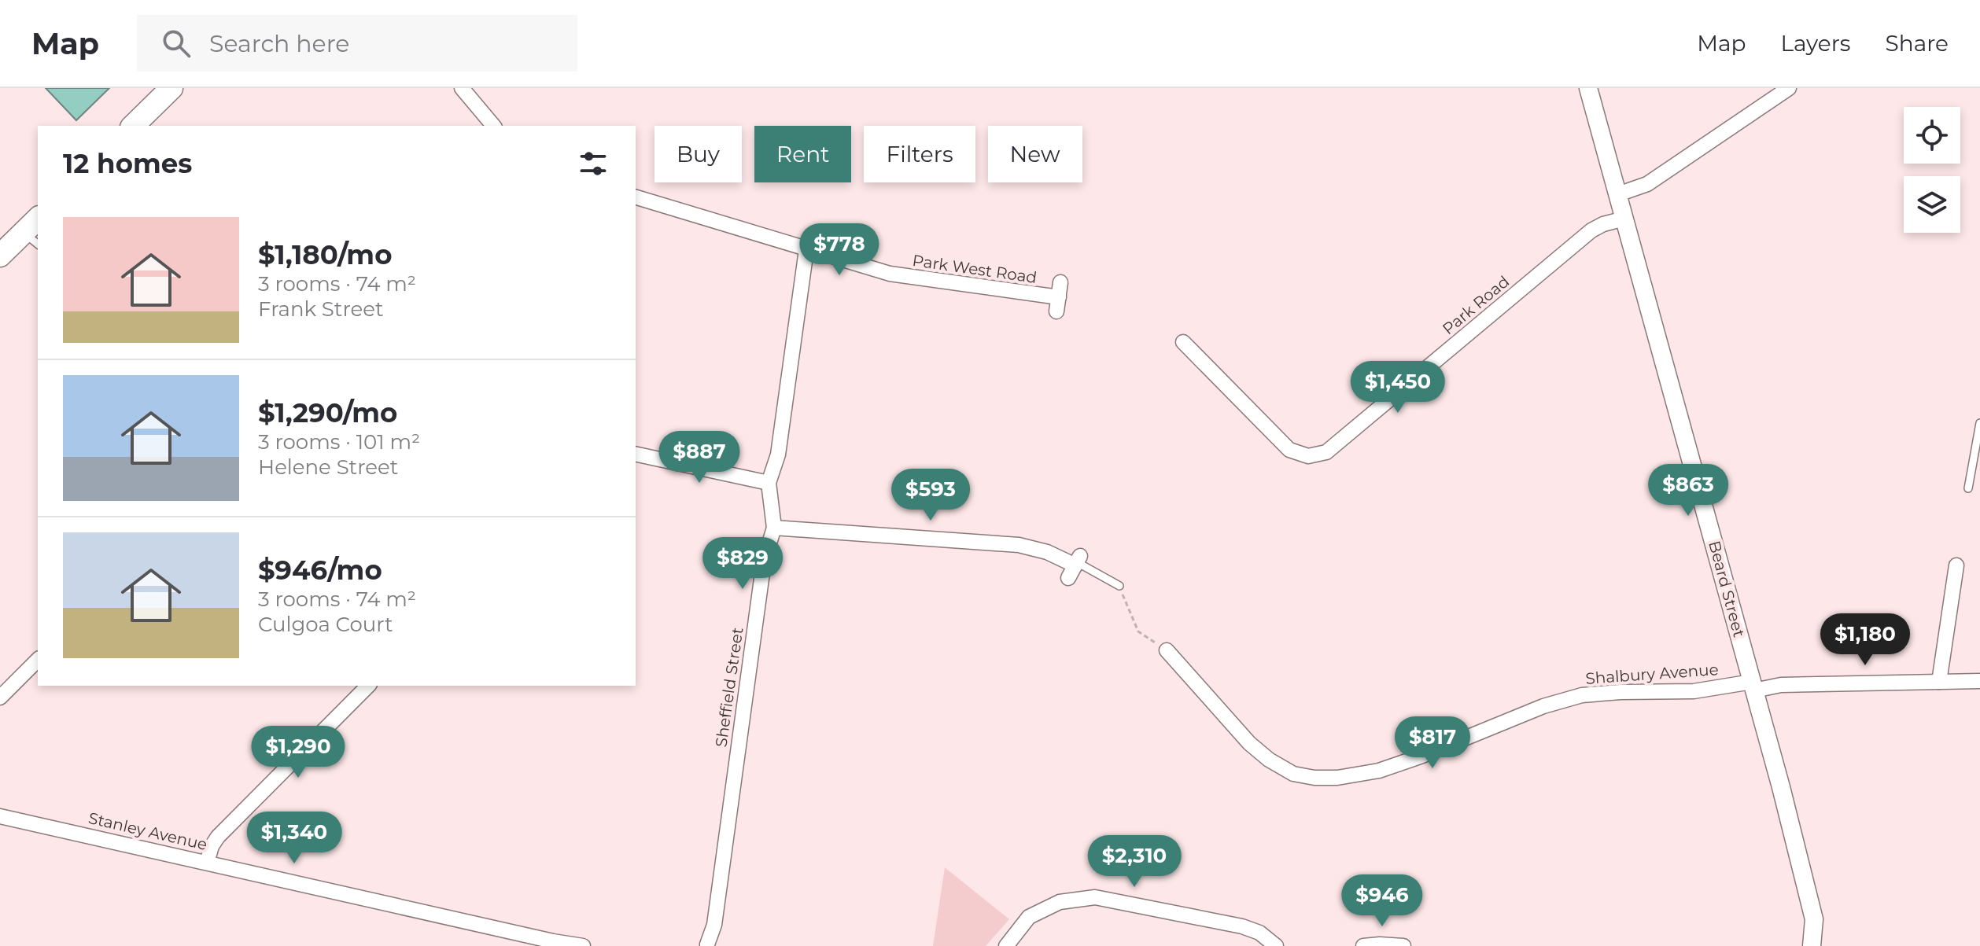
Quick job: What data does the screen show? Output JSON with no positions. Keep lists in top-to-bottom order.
{
  "streets": {
    "street": [
      "Park West Road",
      "Park Road",
      "Beard Street",
      "Shalbury Avenue",
      "Sheffield Street",
      "Stanley Avenue"
    ]
  },
  "crossings": [
    ["Park West Road", "Sheffield Street"],
    ["Park Road", "Beard Street"],
    ["Beard Street", "Shalbury Avenue"]
  ],
  "page": {
    "header": "Map",
    "search": "Search here",
    "nav": ["Map", "Layers", "Share"],
    "chip": [
      "Buy",
      "Rent",
      "Filters",
      "New"
    ],
    "heading": "12 homes",
    "list": [
      {
        "name": "$1,180/mo",
        "note": "3 rooms · 74 m² · Frank Street"
      },
      {
        "name": "$1,290/mo",
        "note": "3 rooms · 101 m² · Helene Street"
      },
      {
        "name": "$946/mo",
        "note": "3 rooms · 74 m² · Culgoa Court"
      }
    ],
    "price": [
      "$778",
      "$1,450",
      "$887",
      "$863",
      "$593",
      "$829",
      "$1,180",
      "$817",
      "$1,290",
      "$1,340",
      "$2,310",
      "$946"
    ]
  }
}
